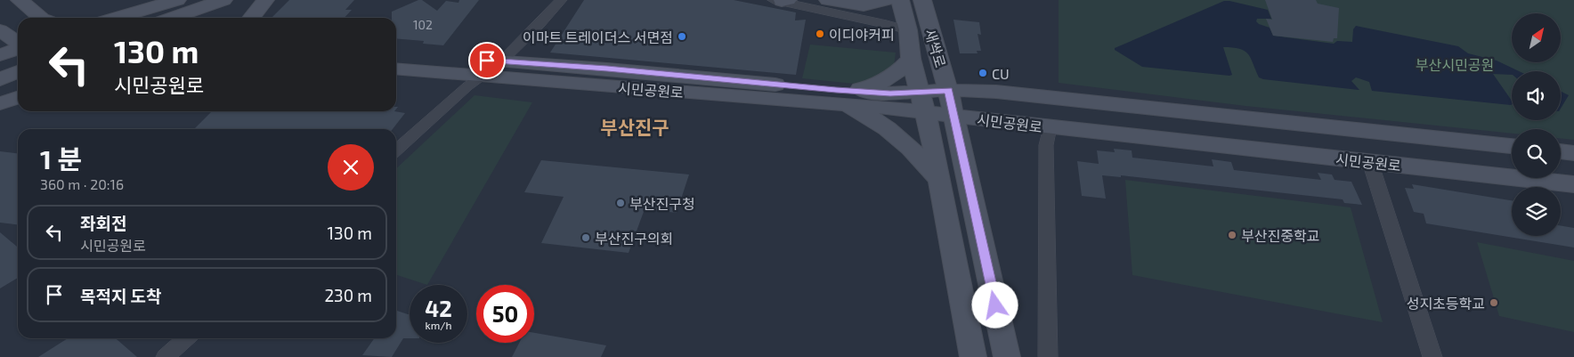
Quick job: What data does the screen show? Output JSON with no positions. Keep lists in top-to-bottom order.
{
  "streets": {
    "main road": ["새싹로", "시민공원로"]
  },
  "crossings": [
    ["새싹로", "시민공원로"]
  ],
  "districts": ["부산진구"],
  "parks": ["부산시민공원"],
  "places": [
    "이디야커피",
    "이마트 트레이더스 서면점",
    "CU",
    "부산진구청",
    "부산진중학교",
    "부산진구의회",
    "성지초등학교"
  ],
  "house_numbers": ["102"],
  "north": "top right",
  "page": {
    "turn": ["130 m", "시민공원로"],
    "heading": ["1 분", "360 m · 20:16"],
    "list": [
      {
        "name": "좌회전",
        "note": "시민공원로",
        "value": "130 m"
      },
      {
        "name": "목적지 도착",
        "value": "230 m"
      }
    ],
    "speed": "42 km/h",
    "limit": "50"
  }
}
